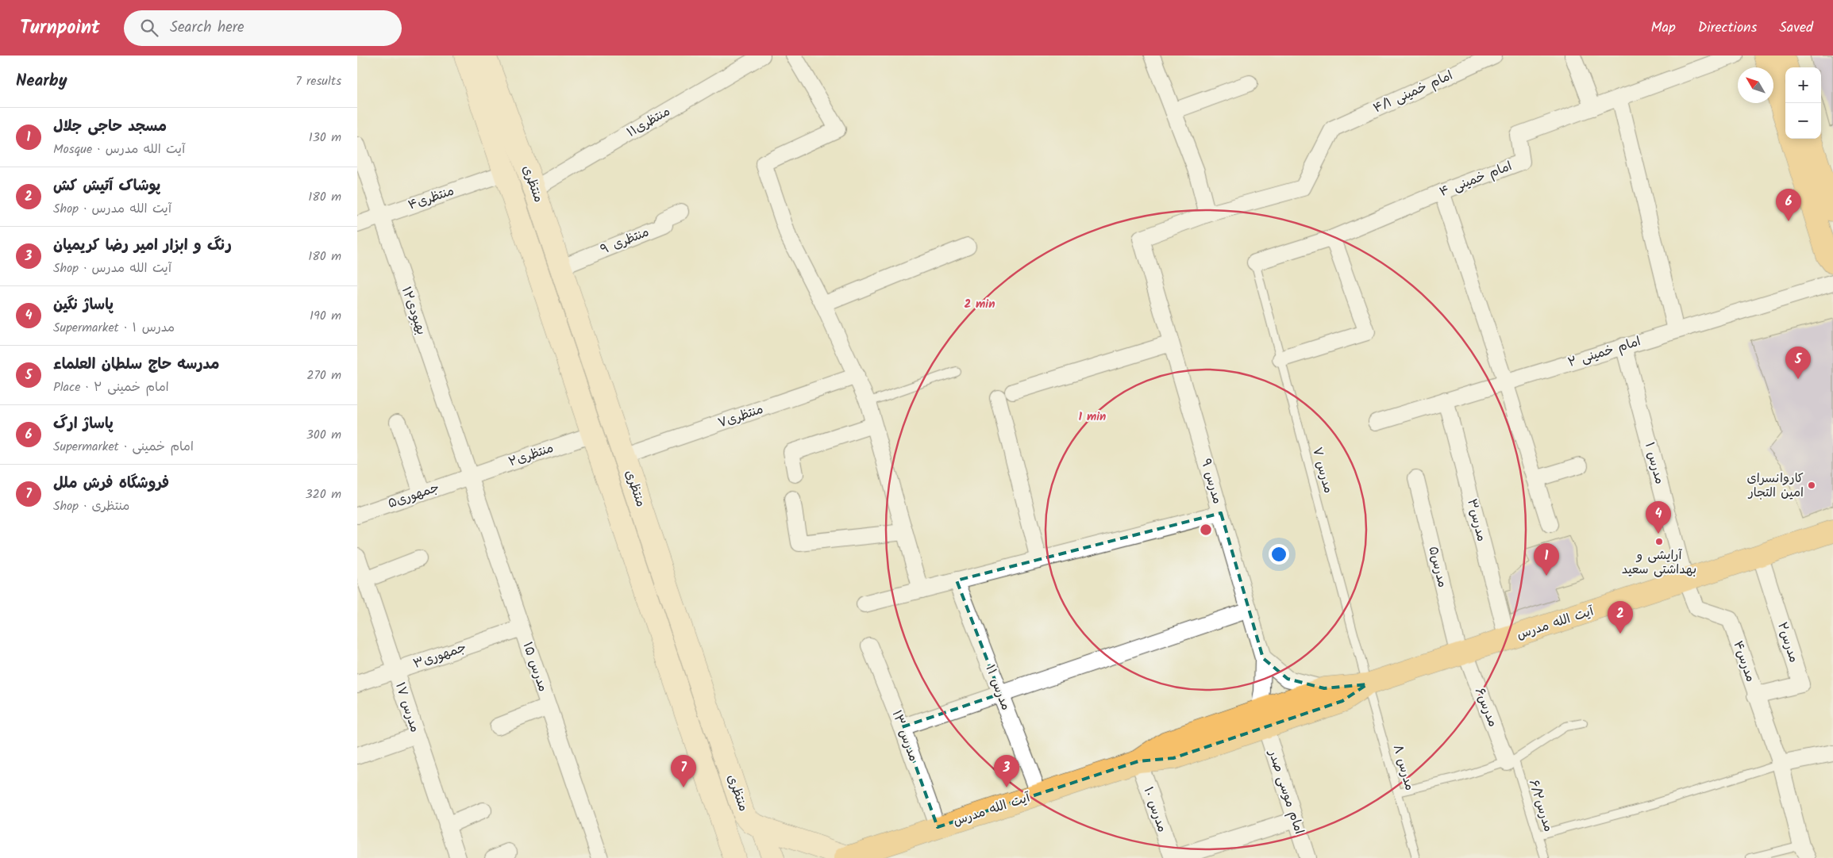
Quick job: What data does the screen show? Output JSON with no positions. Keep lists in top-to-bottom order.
{
  "streets": {
    "main road": ["آیت الله مدرس"],
    "street": [
      "امام خمینی ۴/۱",
      "منتظری۱۱",
      "امام خمینی ۴",
      "منتظری",
      "منتظری۴",
      "منتظری ۹",
      "بهبودی۱۲",
      "امام خمینی ۲",
      "منتظری۷",
      "منتظری۲",
      "مدرس ۱",
      "مدرس ۹",
      "جمهوری۵",
      "مدرس۳",
      "مدرس۵",
      "مدرس۲",
      "جمهوری۳",
      "مدرس۴",
      "مدرس ۱۵",
      "مدرس ۱۱",
      "مدرس ۱۷",
      "مدرس۶",
      "مدرس ۱۳",
      "امام موسی صدر",
      "مدرس ۱۰"
    ],
    "lane": ["مدرس ۷", "مدرس ۸", "مدرس۶/۲"]
  },
  "crossings": [
    ["امام خمینی ۴/۱", "مدرس ۹"],
    ["منتظری۱۱", "منتظری"],
    ["امام خمینی ۴", "مدرس ۷"],
    ["منتظری", "منتظری۴"],
    ["منتظری", "منتظری ۹"],
    ["منتظری", "منتظری۷"],
    ["منتظری", "منتظری۲"],
    ["منتظری", "آیت الله مدرس"],
    ["منتظری۴", "بهبودی۱۲"],
    ["بهبودی۱۲", "منتظری۲"],
    ["بهبودی۱۲", "جمهوری۵"],
    ["بهبودی۱۲", "مدرس ۱۵"],
    ["امام خمینی ۲", "مدرس ۱"],
    ["امام خمینی ۲", "مدرس۳"],
    ["منتظری۲", "جمهوری۵"],
    ["منتظری۲", "مدرس ۱۵"],
    ["مدرس ۱", "آیت الله مدرس"],
    ["مدرس ۱", "مدرس۴"],
    ["مدرس ۷", "آیت الله مدرس"],
    ["مدرس ۷", "مدرس ۸"],
    ["مدرس ۹", "آیت الله مدرس"],
    ["مدرس ۹", "امام موسی صدر"],
    ["جمهوری۵", "مدرس ۱۵"],
    ["مدرس۳", "آیت الله مدرس"],
    ["مدرس۵", "آیت الله مدرس"],
    ["مدرس۵", "مدرس۶"],
    ["آیت الله مدرس", "مدرس۲"],
    ["آیت الله مدرس", "مدرس۴"],
    ["آیت الله مدرس", "مدرس ۱۱"],
    ["آیت الله مدرس", "مدرس۶"],
    ["آیت الله مدرس", "مدرس ۱۳"],
    ["آیت الله مدرس", "مدرس ۸"],
    ["آیت الله مدرس", "امام موسی صدر"],
    ["آیت الله مدرس", "مدرس ۱۰"],
    ["مدرس۲", "مدرس۴"],
    ["جمهوری۳", "مدرس ۱۵"],
    ["جمهوری۳", "مدرس ۱۷"],
    ["مدرس۶", "مدرس۶/۲"]
  ],
  "places": ["کاروانسرای امین التجار", "آرایشی و بهداشتی سعید"],
  "north": "top left",
  "page": {
    "header": "Turnpoint",
    "search": "Search here",
    "nav": ["Map", "Directions", "Saved"],
    "heading": ["Nearby", "7 results"],
    "map_buttons": ["+", "−"],
    "list": [
      {
        "mark": "1",
        "name": "مسجد حاجی جلال",
        "note": "Mosque · آیت الله مدرس",
        "value": "130 m"
      },
      {
        "mark": "2",
        "name": "پوشاک آتیش کش",
        "note": "Shop · آیت الله مدرس",
        "value": "180 m"
      },
      {
        "mark": "3",
        "name": "رنگ و ابزار امیر رضا کریمیان",
        "note": "Shop · آیت الله مدرس",
        "value": "180 m"
      },
      {
        "mark": "4",
        "name": "پاساژ نگین",
        "note": "Supermarket · مدرس ۱",
        "value": "190 m"
      },
      {
        "mark": "5",
        "name": "مدرسه حاج سلطان العلماء",
        "note": "Place · امام خمینی ۲",
        "value": "270 m"
      },
      {
        "mark": "6",
        "name": "پاساژ ارگ",
        "note": "Supermarket · امام خمینی",
        "value": "300 m"
      },
      {
        "mark": "7",
        "name": "فروشگاه فرش ملل",
        "note": "Shop · منتظری",
        "value": "320 m"
      }
    ],
    "pins": [
      "6",
      "5",
      "4",
      "1",
      "2",
      "3",
      "7"
    ]
  },
  "rings": ["2 min", "1 min"]
}
